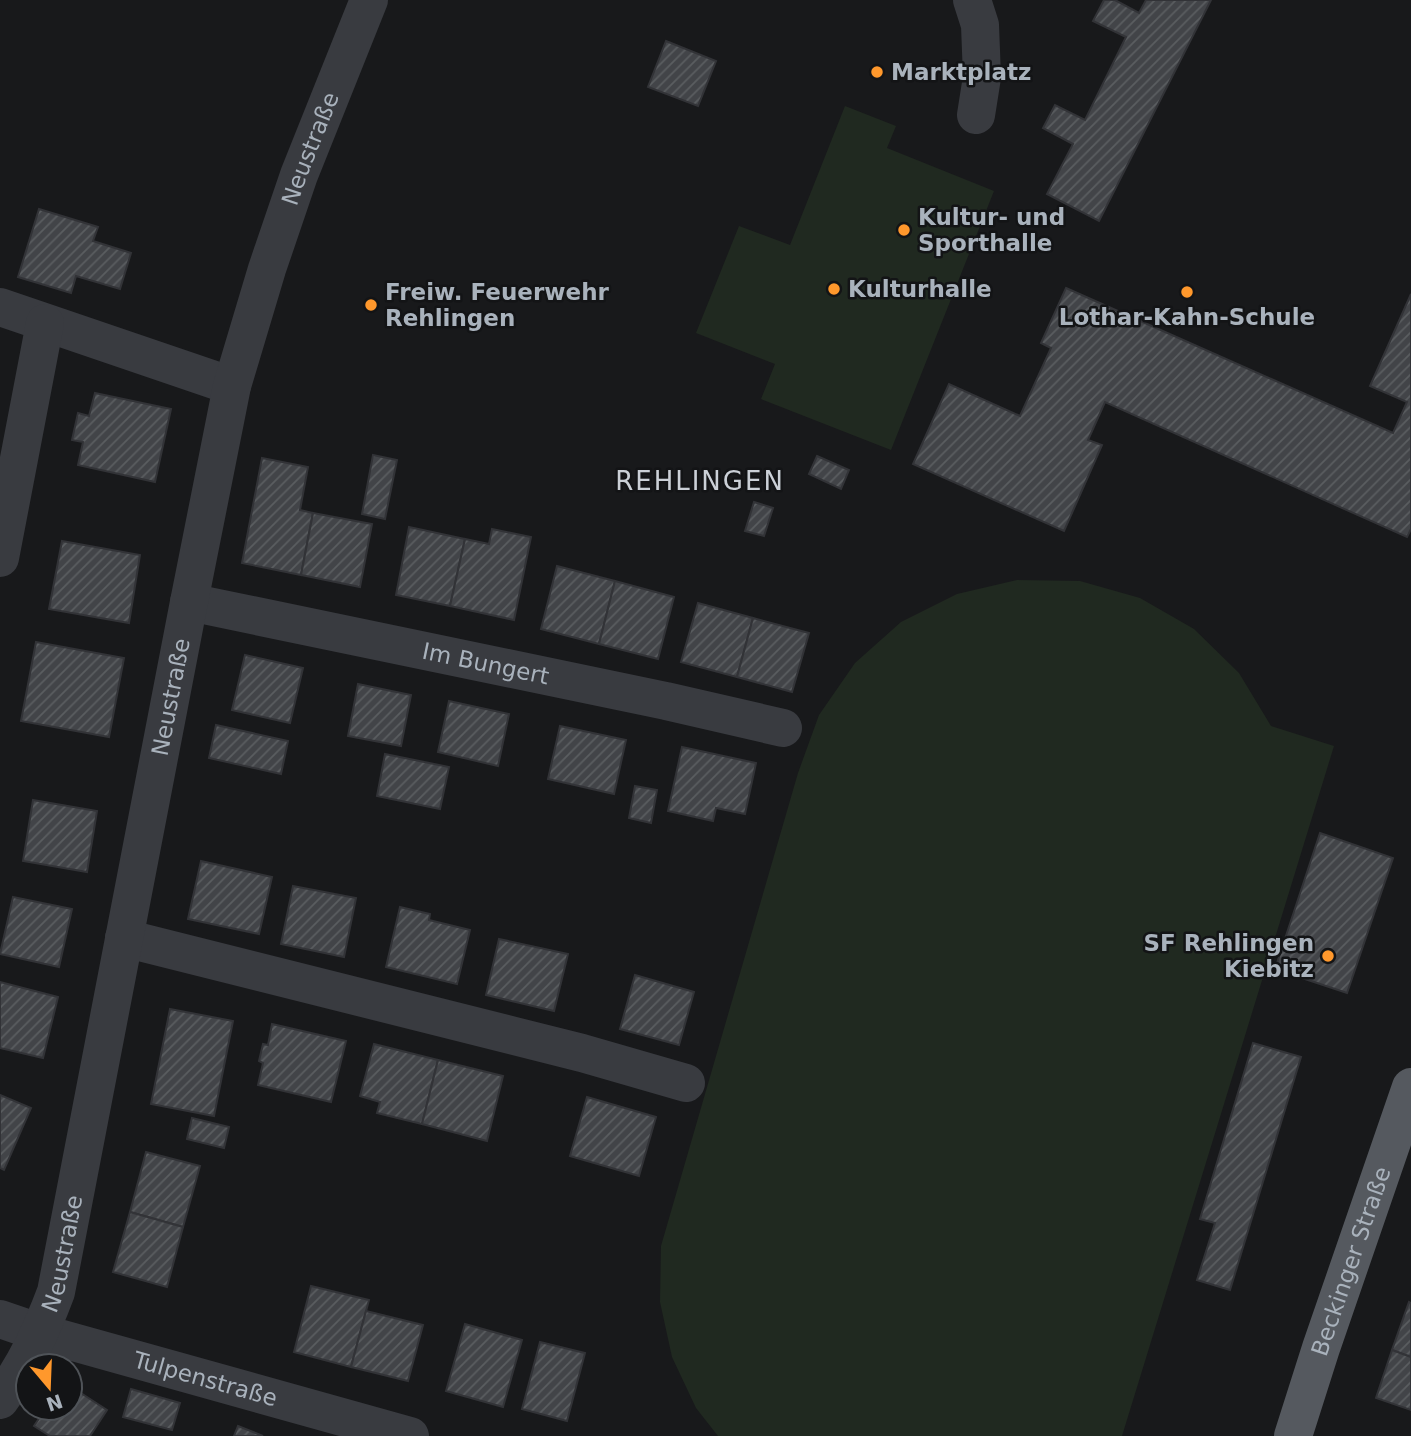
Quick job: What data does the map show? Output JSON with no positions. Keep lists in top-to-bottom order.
{
  "streets": {
    "main road": ["Beckinger Straße"],
    "street": ["Neustraße", "Im Bungert", "Tulpenstraße"]
  },
  "crossings": [
    ["Neustraße", "Im Bungert"],
    ["Neustraße", "Tulpenstraße"]
  ],
  "districts": ["REHLINGEN"],
  "places": [
    "Marktplatz",
    "Kultur- und Sporthalle",
    "Kulturhalle",
    "Lothar-Kahn-Schule",
    "Freiw. Feuerwehr Rehlingen",
    "SF Rehlingen Kiebitz"
  ],
  "north": "bottom"
}
